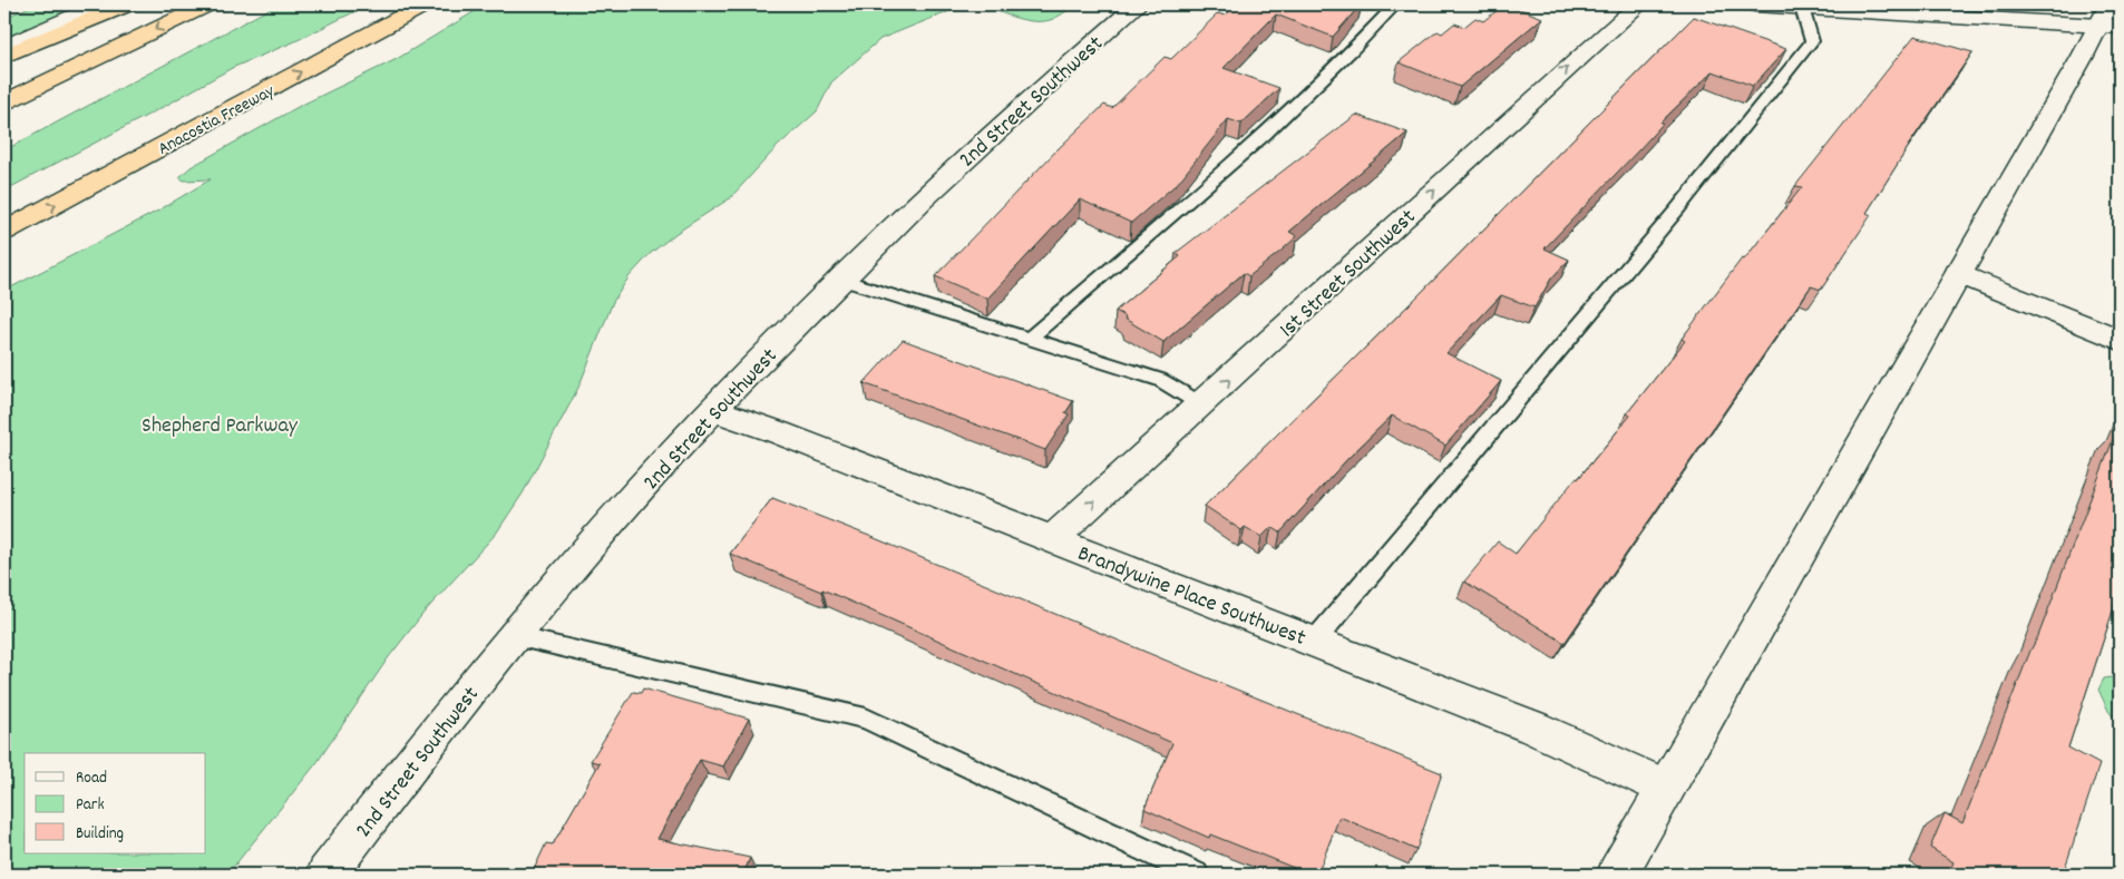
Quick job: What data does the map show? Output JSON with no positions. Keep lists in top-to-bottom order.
{
  "streets": {
    "highway": ["Anacostia Freeway"],
    "street": ["2nd Street Southwest", "1st Street Southwest", "Brandywine Place Southwest"]
  },
  "crossings": [
    ["2nd Street Southwest", "Brandywine Place Southwest"],
    ["1st Street Southwest", "Brandywine Place Southwest"]
  ],
  "one_way": ["1st Street Southwest"],
  "parks": ["Shepherd Parkway"],
  "legend": ["Road", "Park", "Building"]
}
